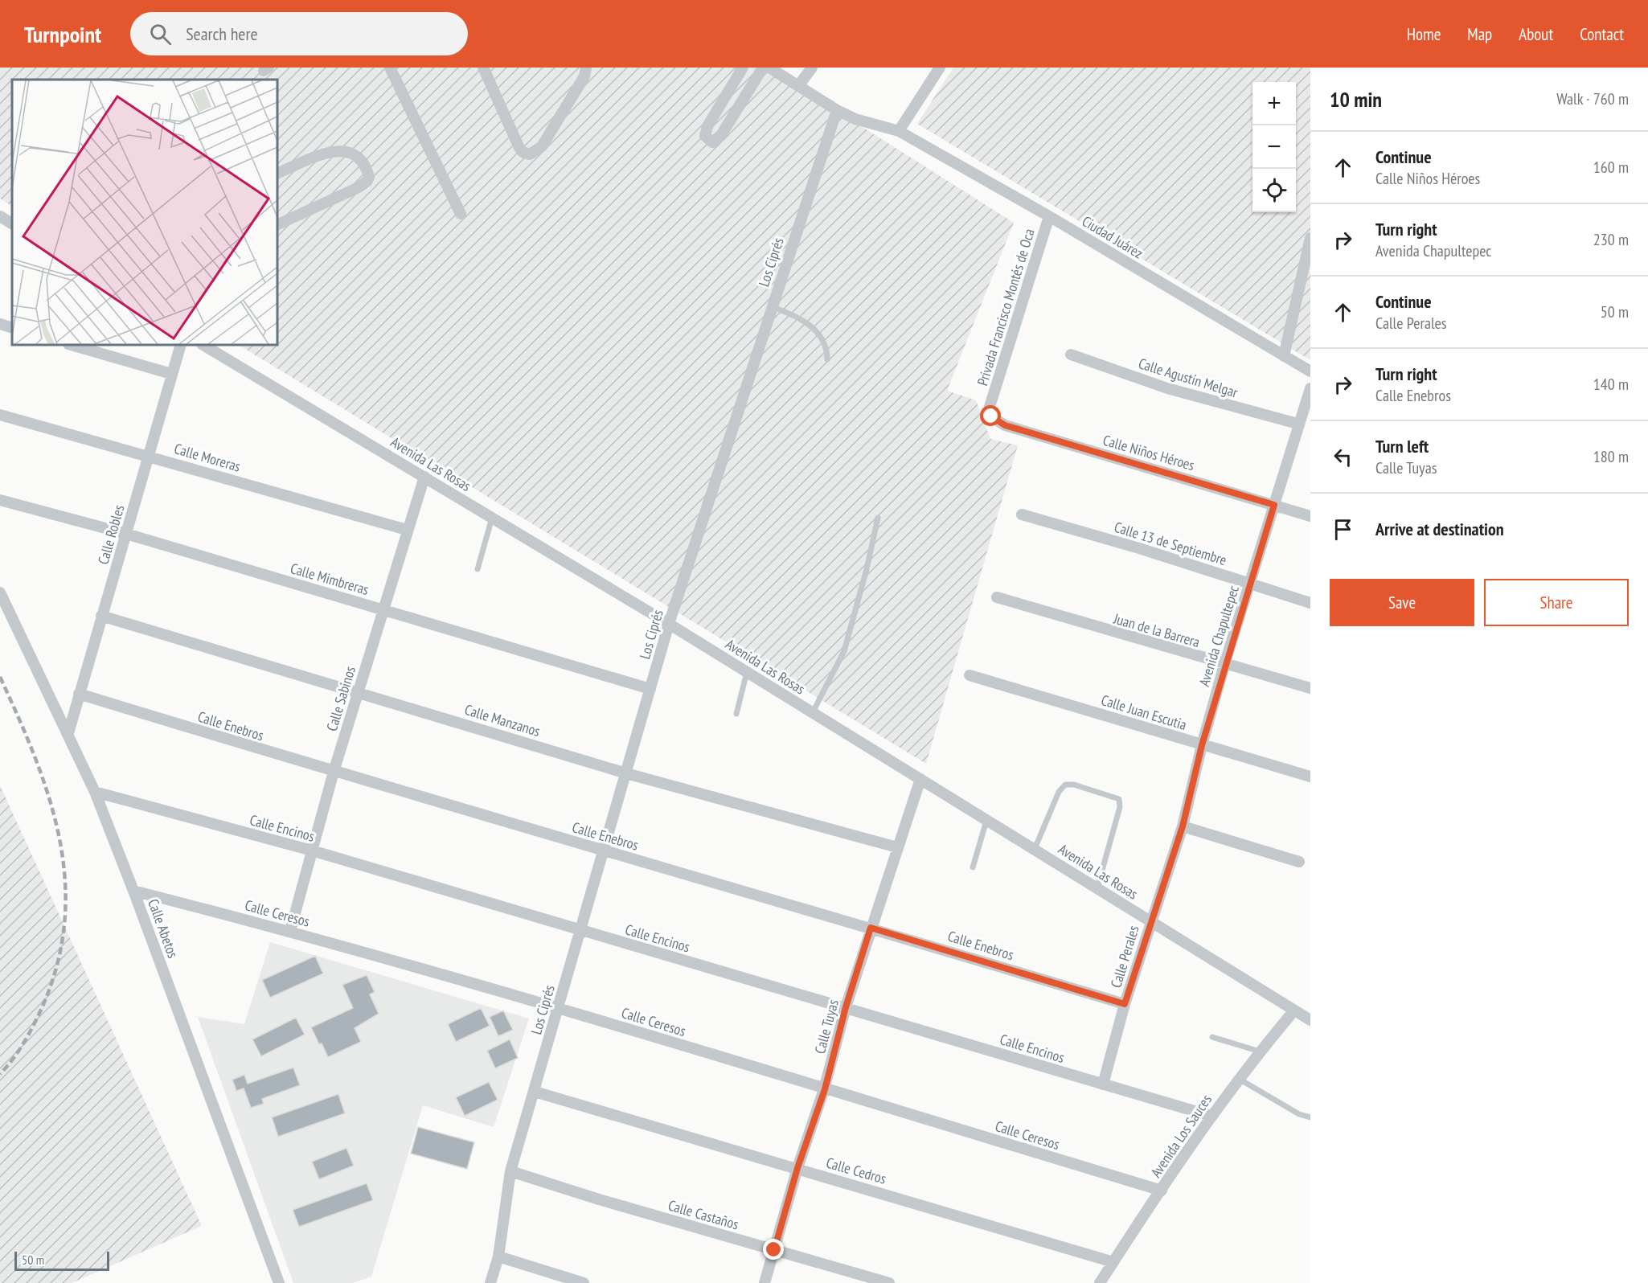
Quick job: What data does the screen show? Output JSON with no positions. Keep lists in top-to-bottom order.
{
  "streets": {
    "street": [
      "Ciudad Juárez",
      "Los Ciprés",
      "Privada Francisco Montés de Oca",
      "Calle Agustín Melgar",
      "Calle Niños Héroes",
      "Calle Moreras",
      "Avenida Las Rosas",
      "Calle Robles",
      "Calle 13 de Septiembre",
      "Calle Mimbreras",
      "Juan de la Barrera",
      "Avenida Chapultepec",
      "Calle Sabinos",
      "Calle Juan Escutia",
      "Calle Manzanos",
      "Calle Enebros",
      "Calle Encinos",
      "Calle Ceresos",
      "Calle Abetos",
      "Calle Perales",
      "Calle Tuyas",
      "Avenida Los Sauces",
      "Calle Cedros",
      "Calle Castaños"
    ]
  },
  "crossings": [
    ["Ciudad Juárez", "Los Ciprés"],
    ["Ciudad Juárez", "Privada Francisco Montés de Oca"],
    ["Los Ciprés", "Avenida Las Rosas"],
    ["Los Ciprés", "Calle Mimbreras"],
    ["Los Ciprés", "Calle Manzanos"],
    ["Los Ciprés", "Calle Enebros"],
    ["Los Ciprés", "Calle Encinos"],
    ["Los Ciprés", "Calle Ceresos"],
    ["Los Ciprés", "Calle Cedros"],
    ["Los Ciprés", "Calle Castaños"],
    ["Privada Francisco Montés de Oca", "Calle Niños Héroes"],
    ["Calle Agustín Melgar", "Avenida Chapultepec"],
    ["Calle Niños Héroes", "Avenida Chapultepec"],
    ["Calle Moreras", "Calle Robles"],
    ["Calle Moreras", "Calle Sabinos"],
    ["Avenida Las Rosas", "Avenida Chapultepec"],
    ["Avenida Las Rosas", "Calle Sabinos"],
    ["Avenida Las Rosas", "Calle Perales"],
    ["Avenida Las Rosas", "Calle Tuyas"],
    ["Avenida Las Rosas", "Avenida Los Sauces"],
    ["Calle Robles", "Calle Mimbreras"],
    ["Calle Robles", "Calle Manzanos"],
    ["Calle Robles", "Calle Enebros"],
    ["Calle Robles", "Calle Abetos"],
    ["Calle 13 de Septiembre", "Avenida Chapultepec"],
    ["Calle Mimbreras", "Calle Sabinos"],
    ["Juan de la Barrera", "Avenida Chapultepec"],
    ["Avenida Chapultepec", "Calle Juan Escutia"],
    ["Avenida Chapultepec", "Calle Perales"],
    ["Calle Sabinos", "Calle Manzanos"],
    ["Calle Sabinos", "Calle Enebros"],
    ["Calle Sabinos", "Calle Encinos"],
    ["Calle Sabinos", "Calle Ceresos"],
    ["Calle Manzanos", "Calle Tuyas"],
    ["Calle Enebros", "Calle Perales"],
    ["Calle Enebros", "Calle Tuyas"],
    ["Calle Encinos", "Calle Abetos"],
    ["Calle Encinos", "Calle Perales"],
    ["Calle Encinos", "Calle Tuyas"],
    ["Calle Encinos", "Avenida Los Sauces"],
    ["Calle Ceresos", "Calle Abetos"],
    ["Calle Ceresos", "Calle Tuyas"],
    ["Calle Ceresos", "Avenida Los Sauces"],
    ["Calle Tuyas", "Calle Cedros"],
    ["Calle Tuyas", "Calle Castaños"],
    ["Avenida Los Sauces", "Calle Cedros"]
  ],
  "scale_bar": "50 m",
  "page": {
    "header": "Turnpoint",
    "search": "Search here",
    "nav": [
      "Home",
      "Map",
      "About",
      "Contact"
    ],
    "heading": ["10 min", "Walk · 760 m"],
    "map_buttons": ["+", "−"],
    "list": [
      ["Continue", "Calle Niños Héroes", "160 m"],
      ["Turn right", "Avenida Chapultepec", "230 m"],
      ["Continue", "Calle Perales", "50 m"],
      ["Turn right", "Calle Enebros", "140 m"],
      ["Turn left", "Calle Tuyas", "180 m"],
      "Arrive at destination"
    ],
    "buttons": ["Save", "Share"],
    "scale": "50 m"
  }
}
